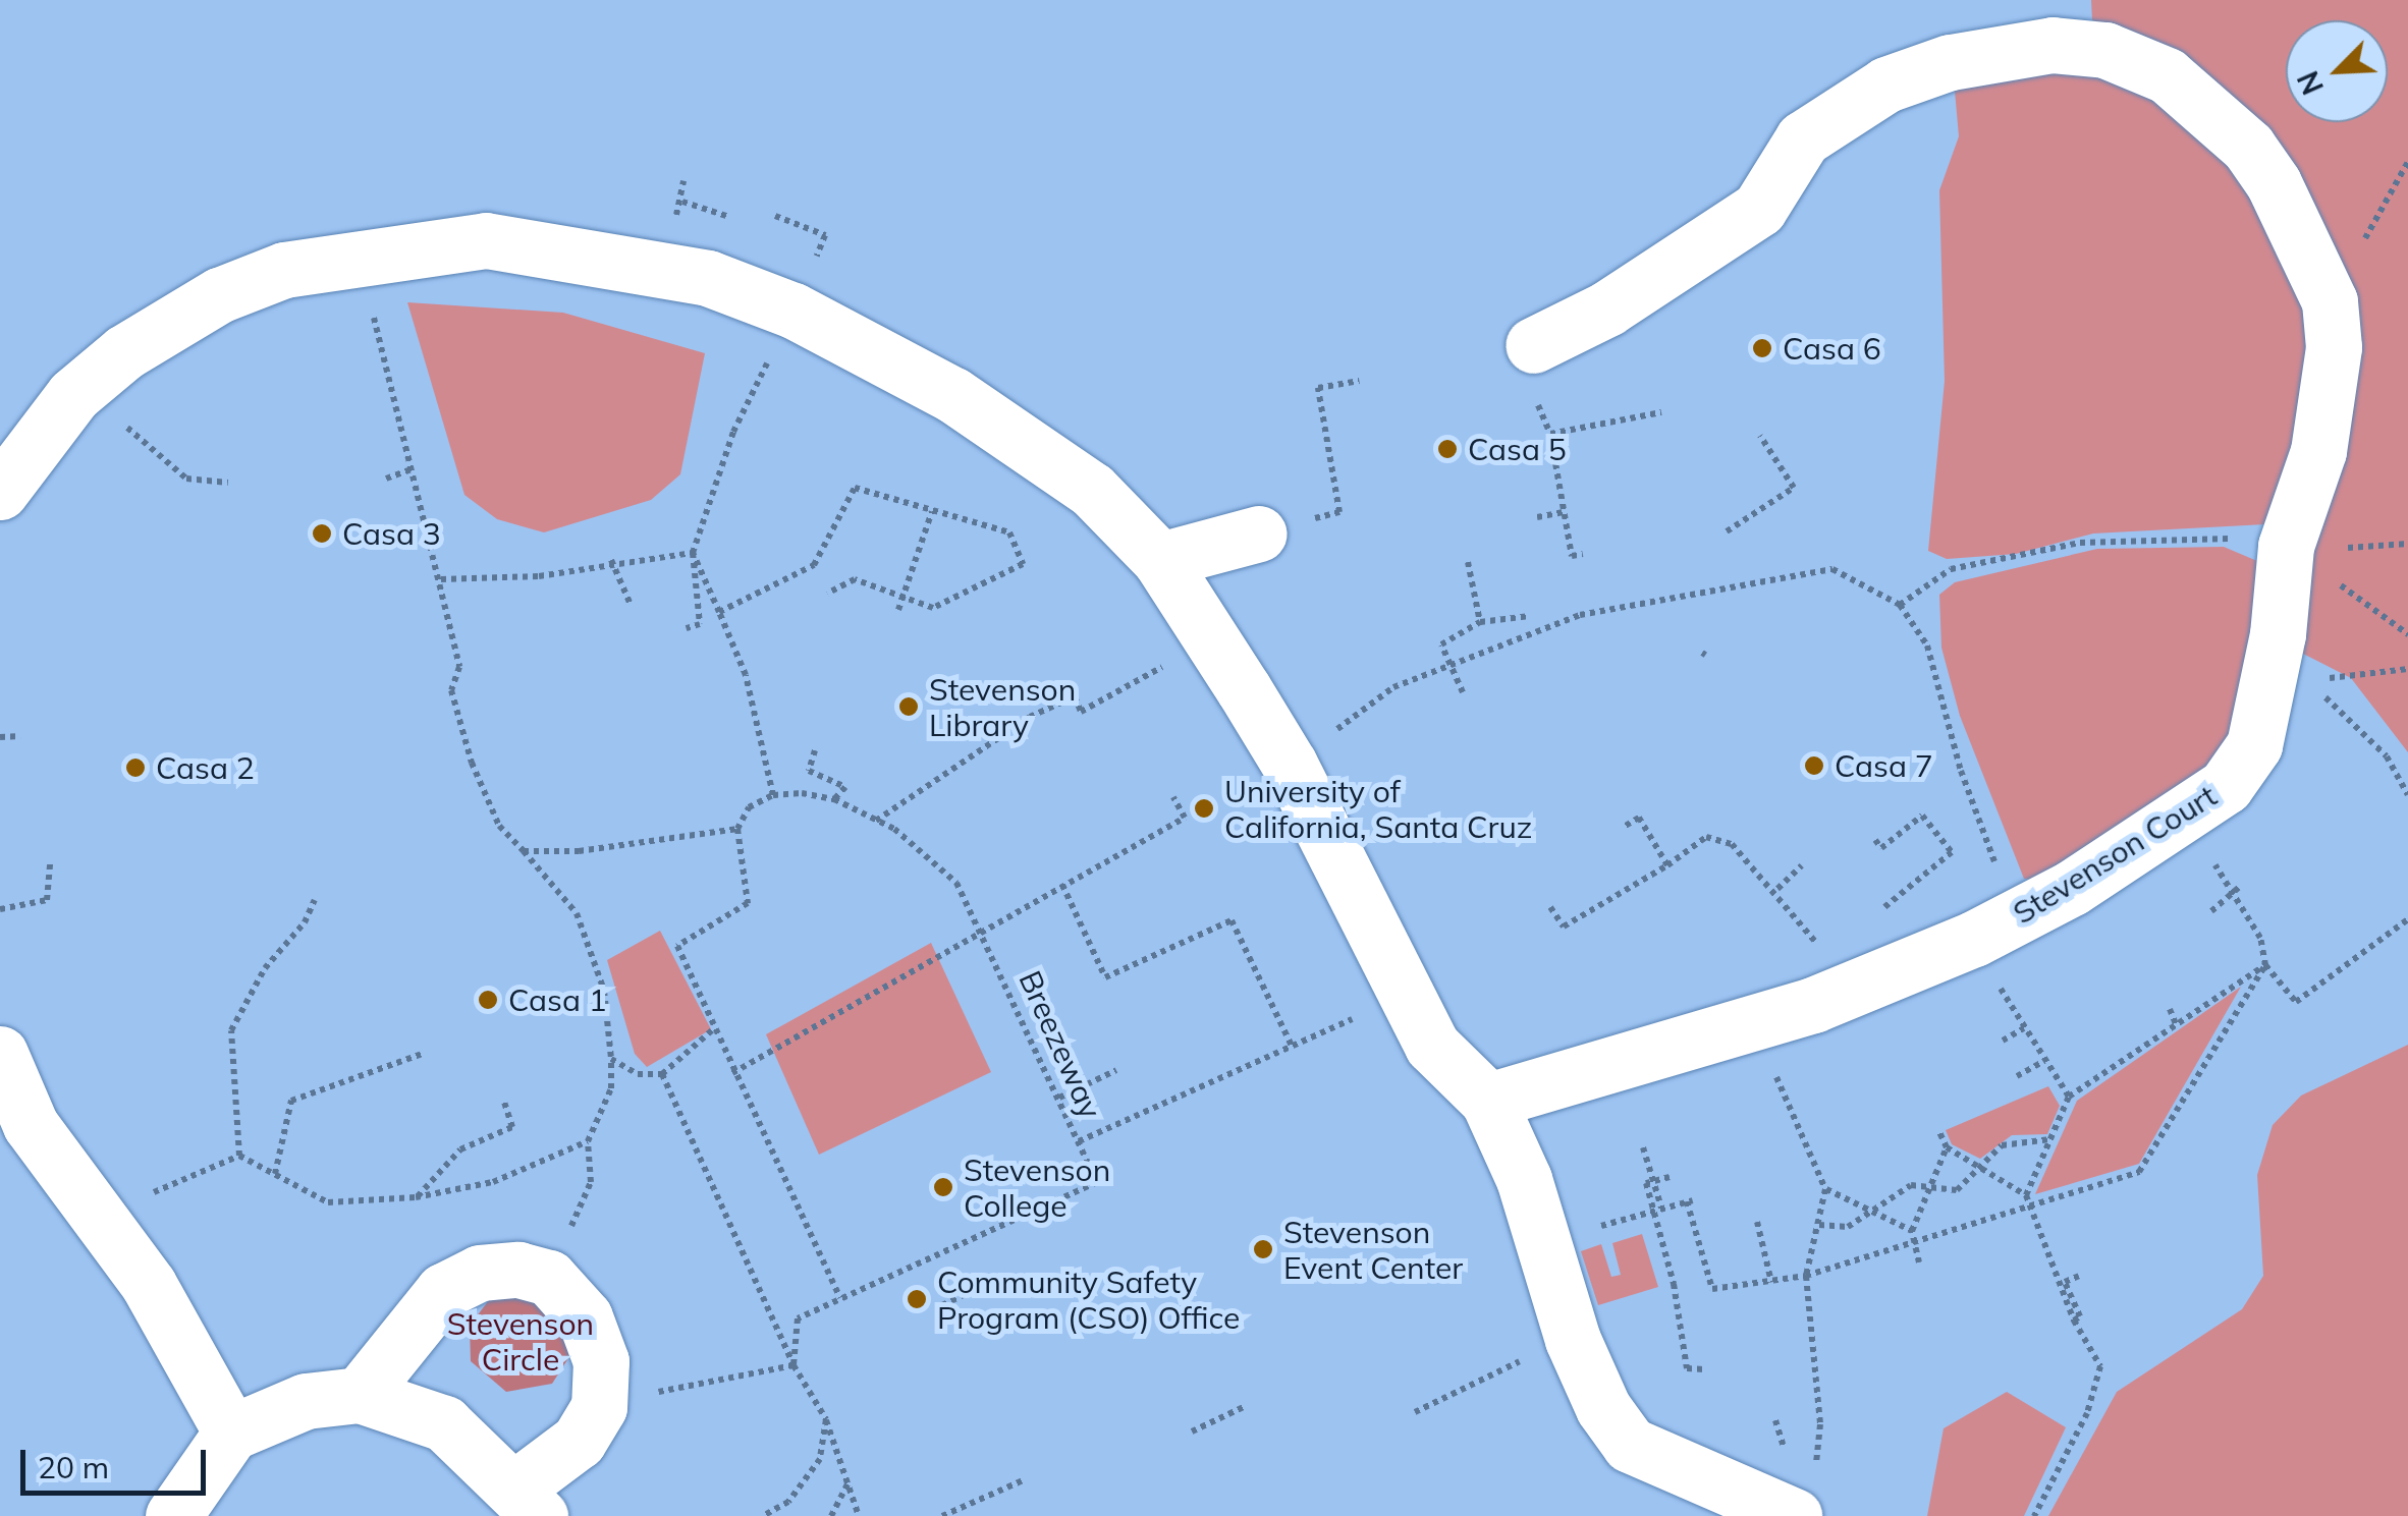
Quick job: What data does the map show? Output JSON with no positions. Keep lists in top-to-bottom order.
{
  "streets": {
    "street": ["Stevenson Court"],
    "path": ["Breezeway"]
  },
  "parks": ["Stevenson Circle"],
  "places": [
    "Casa 6",
    "Casa 5",
    "Casa 3",
    "Stevenson Library",
    "Casa 7",
    "Casa 2",
    "University of California, Santa Cruz",
    "Casa 1",
    "Stevenson College",
    "Stevenson Event Center",
    "Community Safety Program (CSO) Office"
  ],
  "scale_bar": "20 m",
  "north": "bottom left"
}
